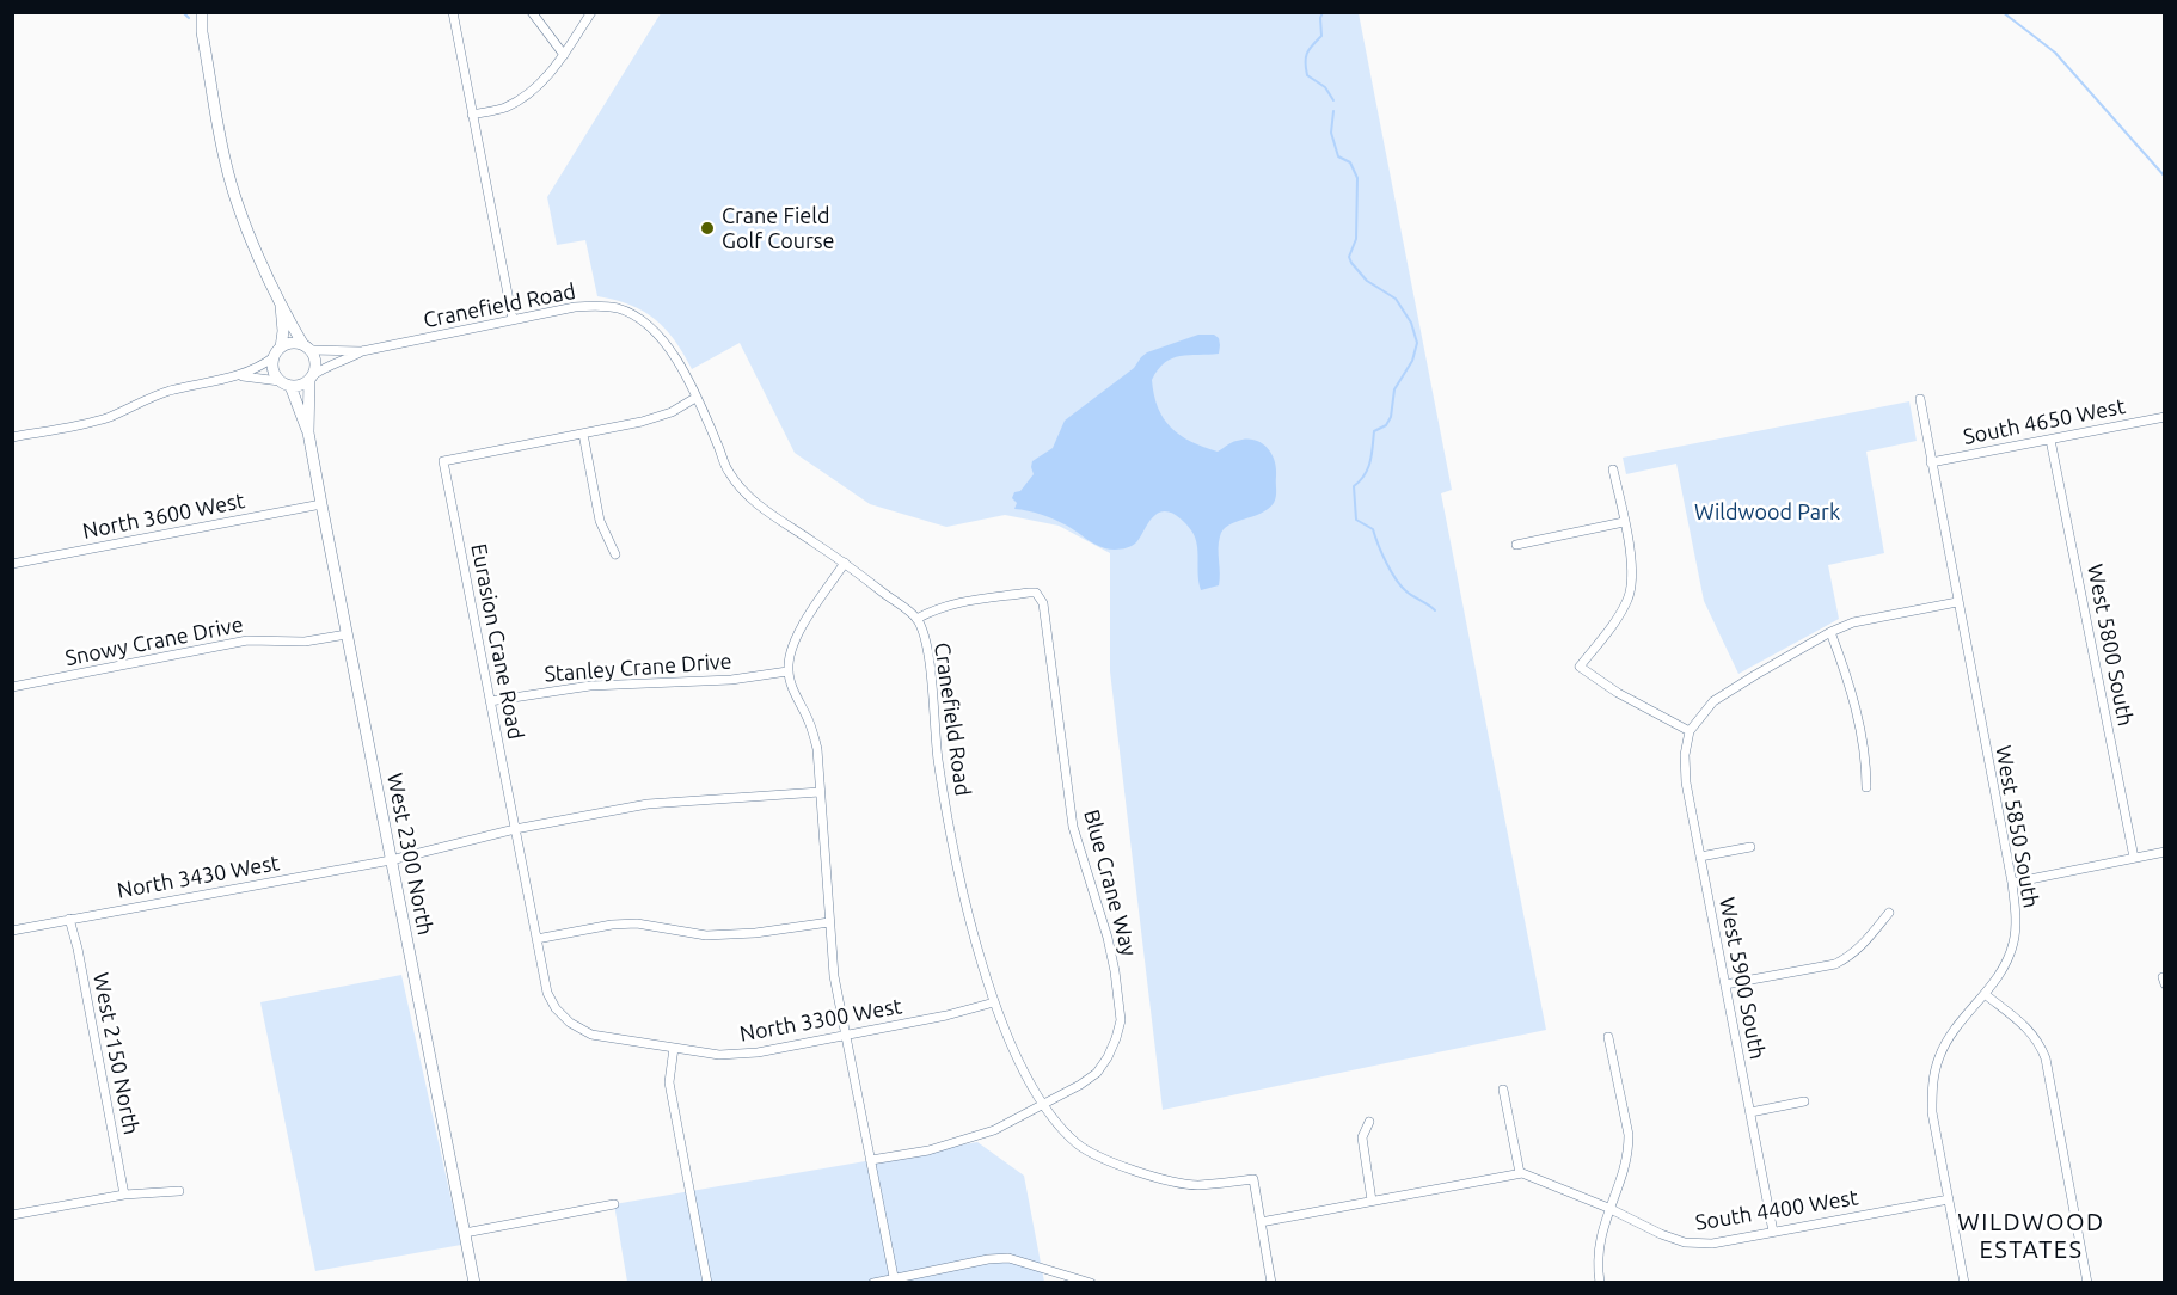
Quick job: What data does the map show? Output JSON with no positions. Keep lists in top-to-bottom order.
{
  "streets": {
    "street": [
      "Cranefield Road",
      "South 4650 West",
      "North 3600 West",
      "Snowy Crane Drive",
      "Eurasion Crane Road",
      "West 5800 South",
      "Stanley Crane Drive",
      "West 5850 South",
      "West 2300 North",
      "North 3430 West",
      "Blue Crane Way",
      "West 5900 South",
      "North 3300 West",
      "West 2150 North",
      "South 4400 West"
    ]
  },
  "crossings": [
    ["Cranefield Road", "Blue Crane Way"],
    ["Cranefield Road", "North 3300 West"],
    ["South 4650 West", "West 5800 South"],
    ["South 4650 West", "West 5850 South"],
    ["North 3600 West", "West 2300 North"],
    ["Snowy Crane Drive", "West 2300 North"],
    ["Eurasion Crane Road", "Stanley Crane Drive"],
    ["Eurasion Crane Road", "North 3430 West"],
    ["Eurasion Crane Road", "North 3300 West"],
    ["West 5850 South", "South 4400 West"],
    ["West 2300 North", "North 3430 West"],
    ["North 3430 West", "West 2150 North"],
    ["West 5900 South", "South 4400 West"]
  ],
  "districts": ["WILDWOOD ESTATES"],
  "parks": ["Wildwood Park"],
  "places": ["Crane Field Golf Course"]
}
